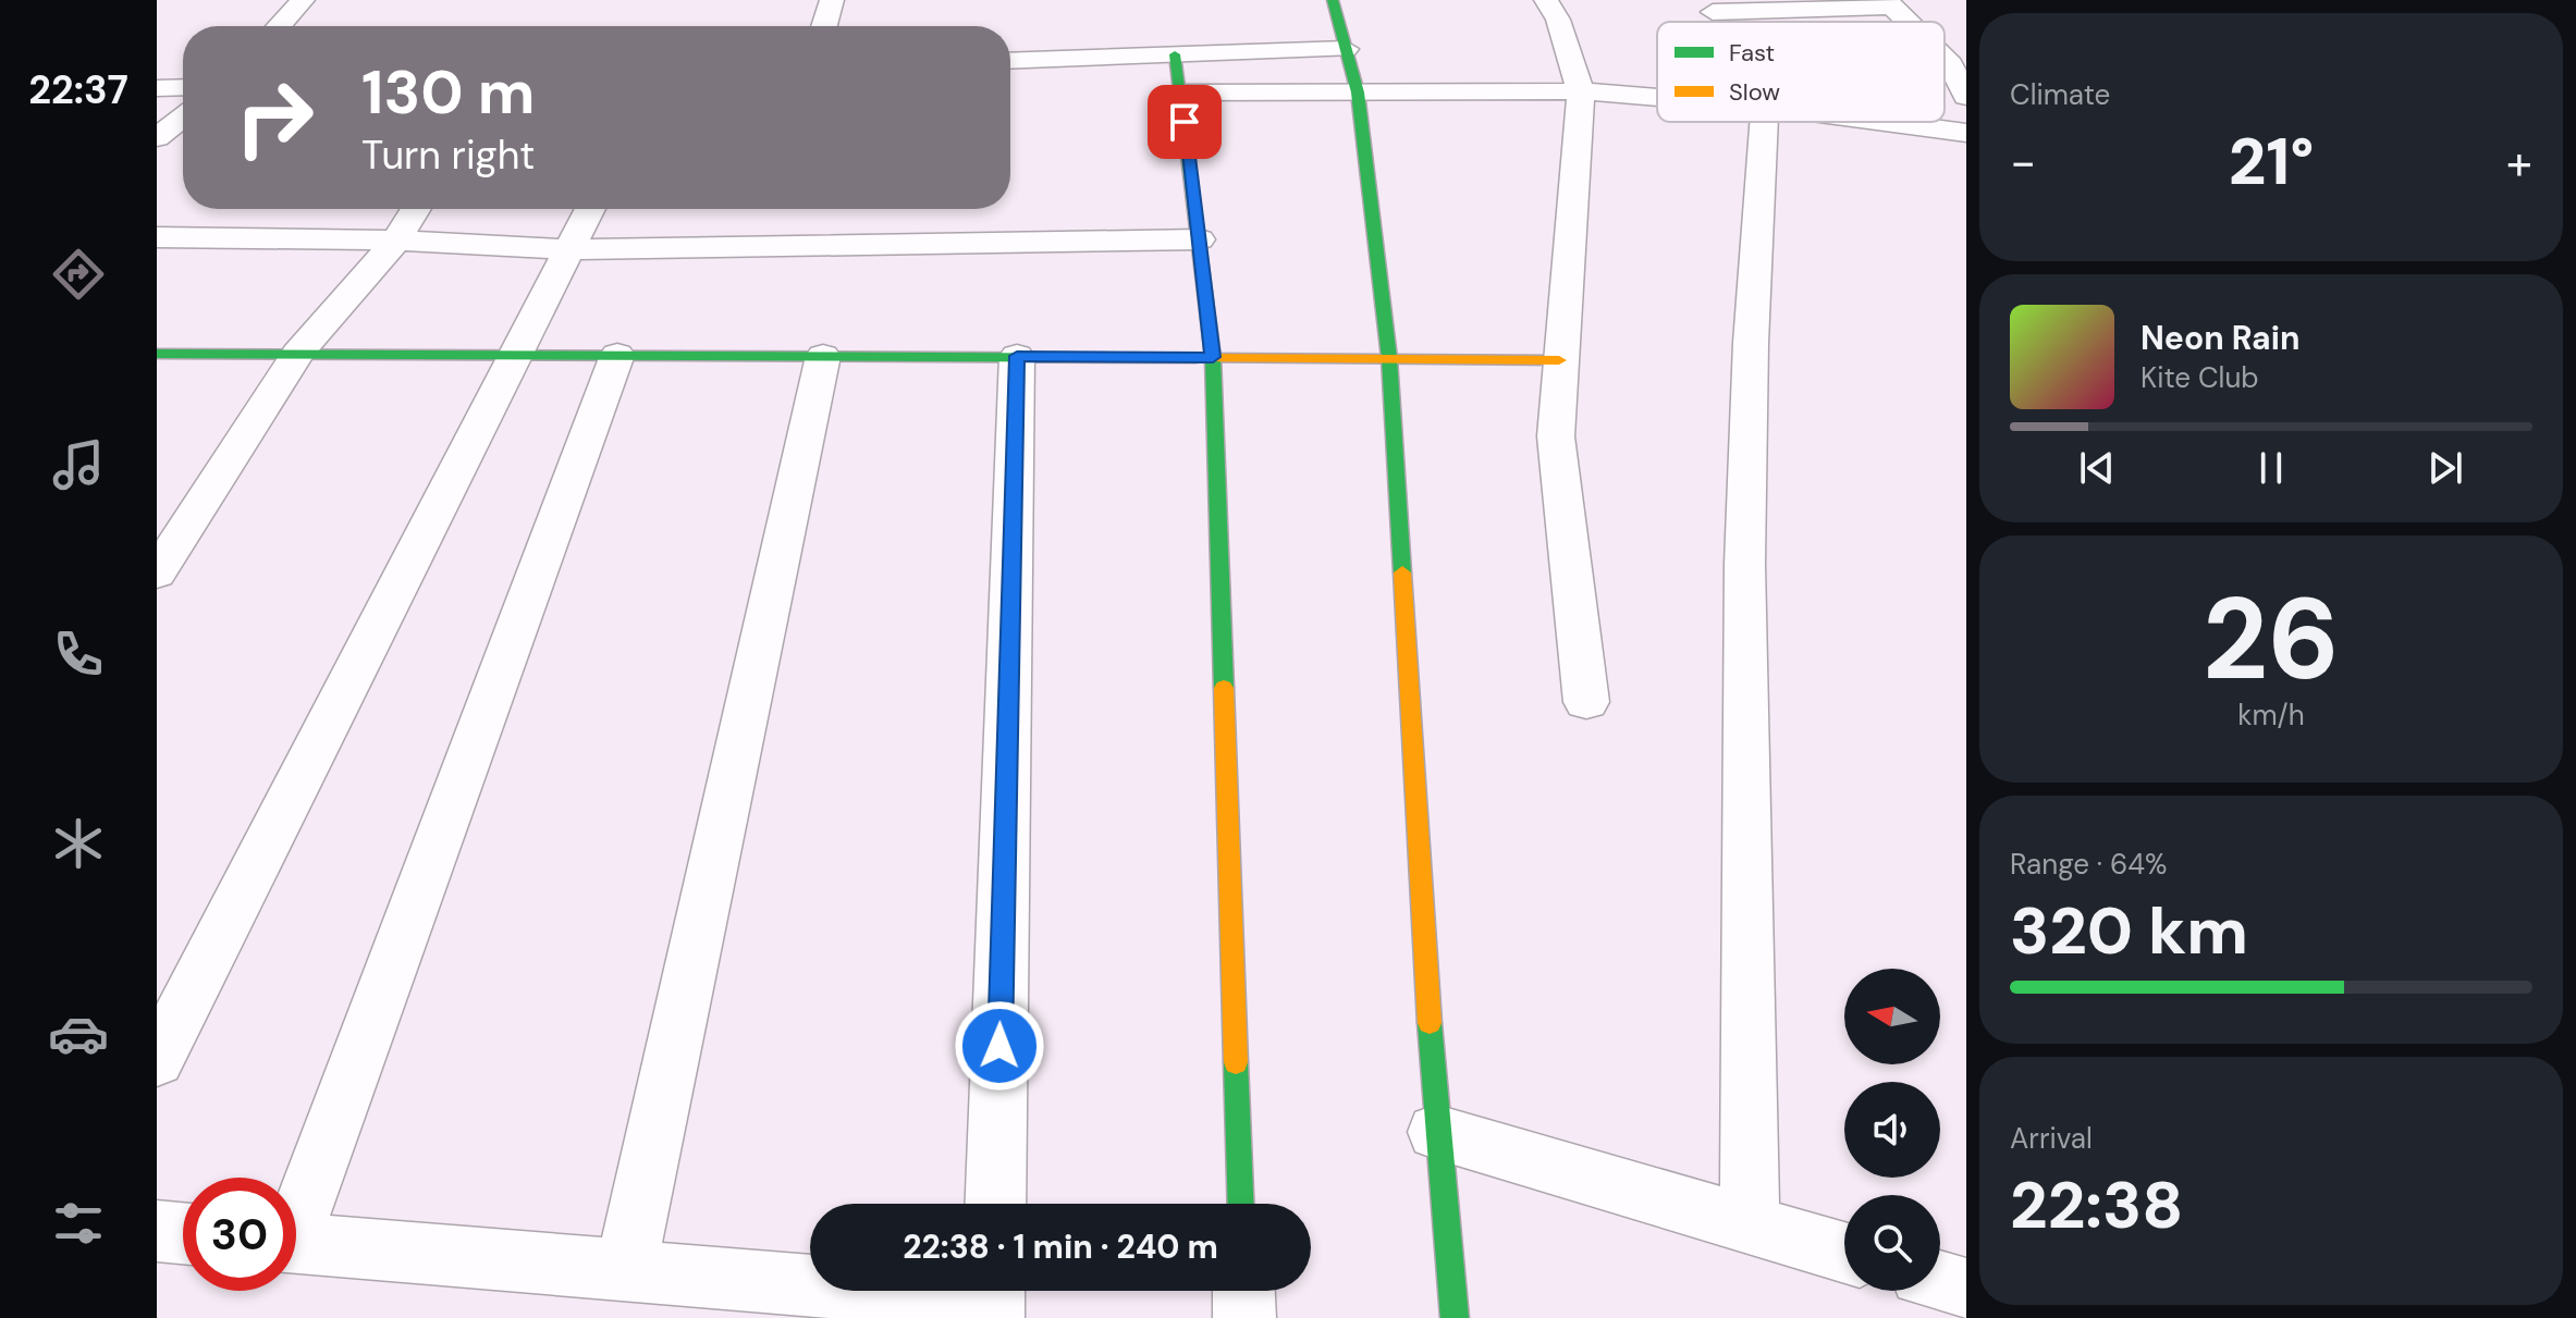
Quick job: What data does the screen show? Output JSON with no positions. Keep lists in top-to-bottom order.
{
  "legend": ["Fast", "Slow"],
  "north": "left",
  "page": {
    "tabs": "22:37",
    "tile": [
      "Climate",
      ["26", "km/h"],
      ["Range · 64%", "320 km"],
      ["Arrival", "22:38"]
    ],
    "turn": ["130 m", "Turn right"],
    "heat": ["−", "21°", "+"],
    "song": ["Neon Rain", "Kite Club"],
    "limit": "30",
    "trip": "22:38 · 1 min · 240 m"
  }
}
